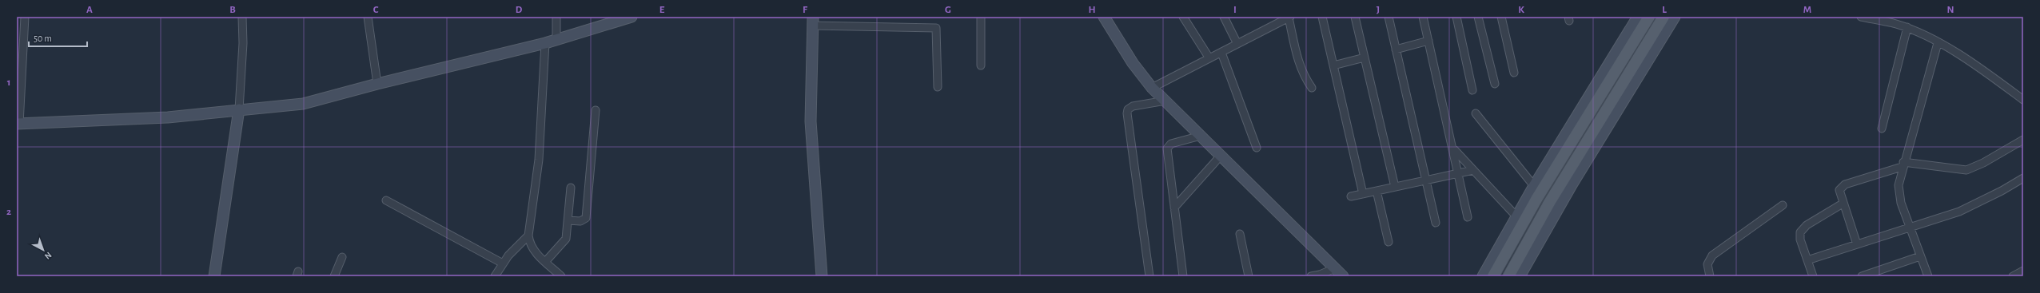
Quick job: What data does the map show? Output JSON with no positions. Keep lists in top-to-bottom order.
{
  "scale_bar": "50 m",
  "north": "bottom right",
  "grid": {
    "columns": [
      "A",
      "B",
      "C",
      "D",
      "E",
      "F",
      "G",
      "H",
      "I",
      "J",
      "K",
      "L",
      "M",
      "N"
    ],
    "rows": ["1", "2"]
  }
}
